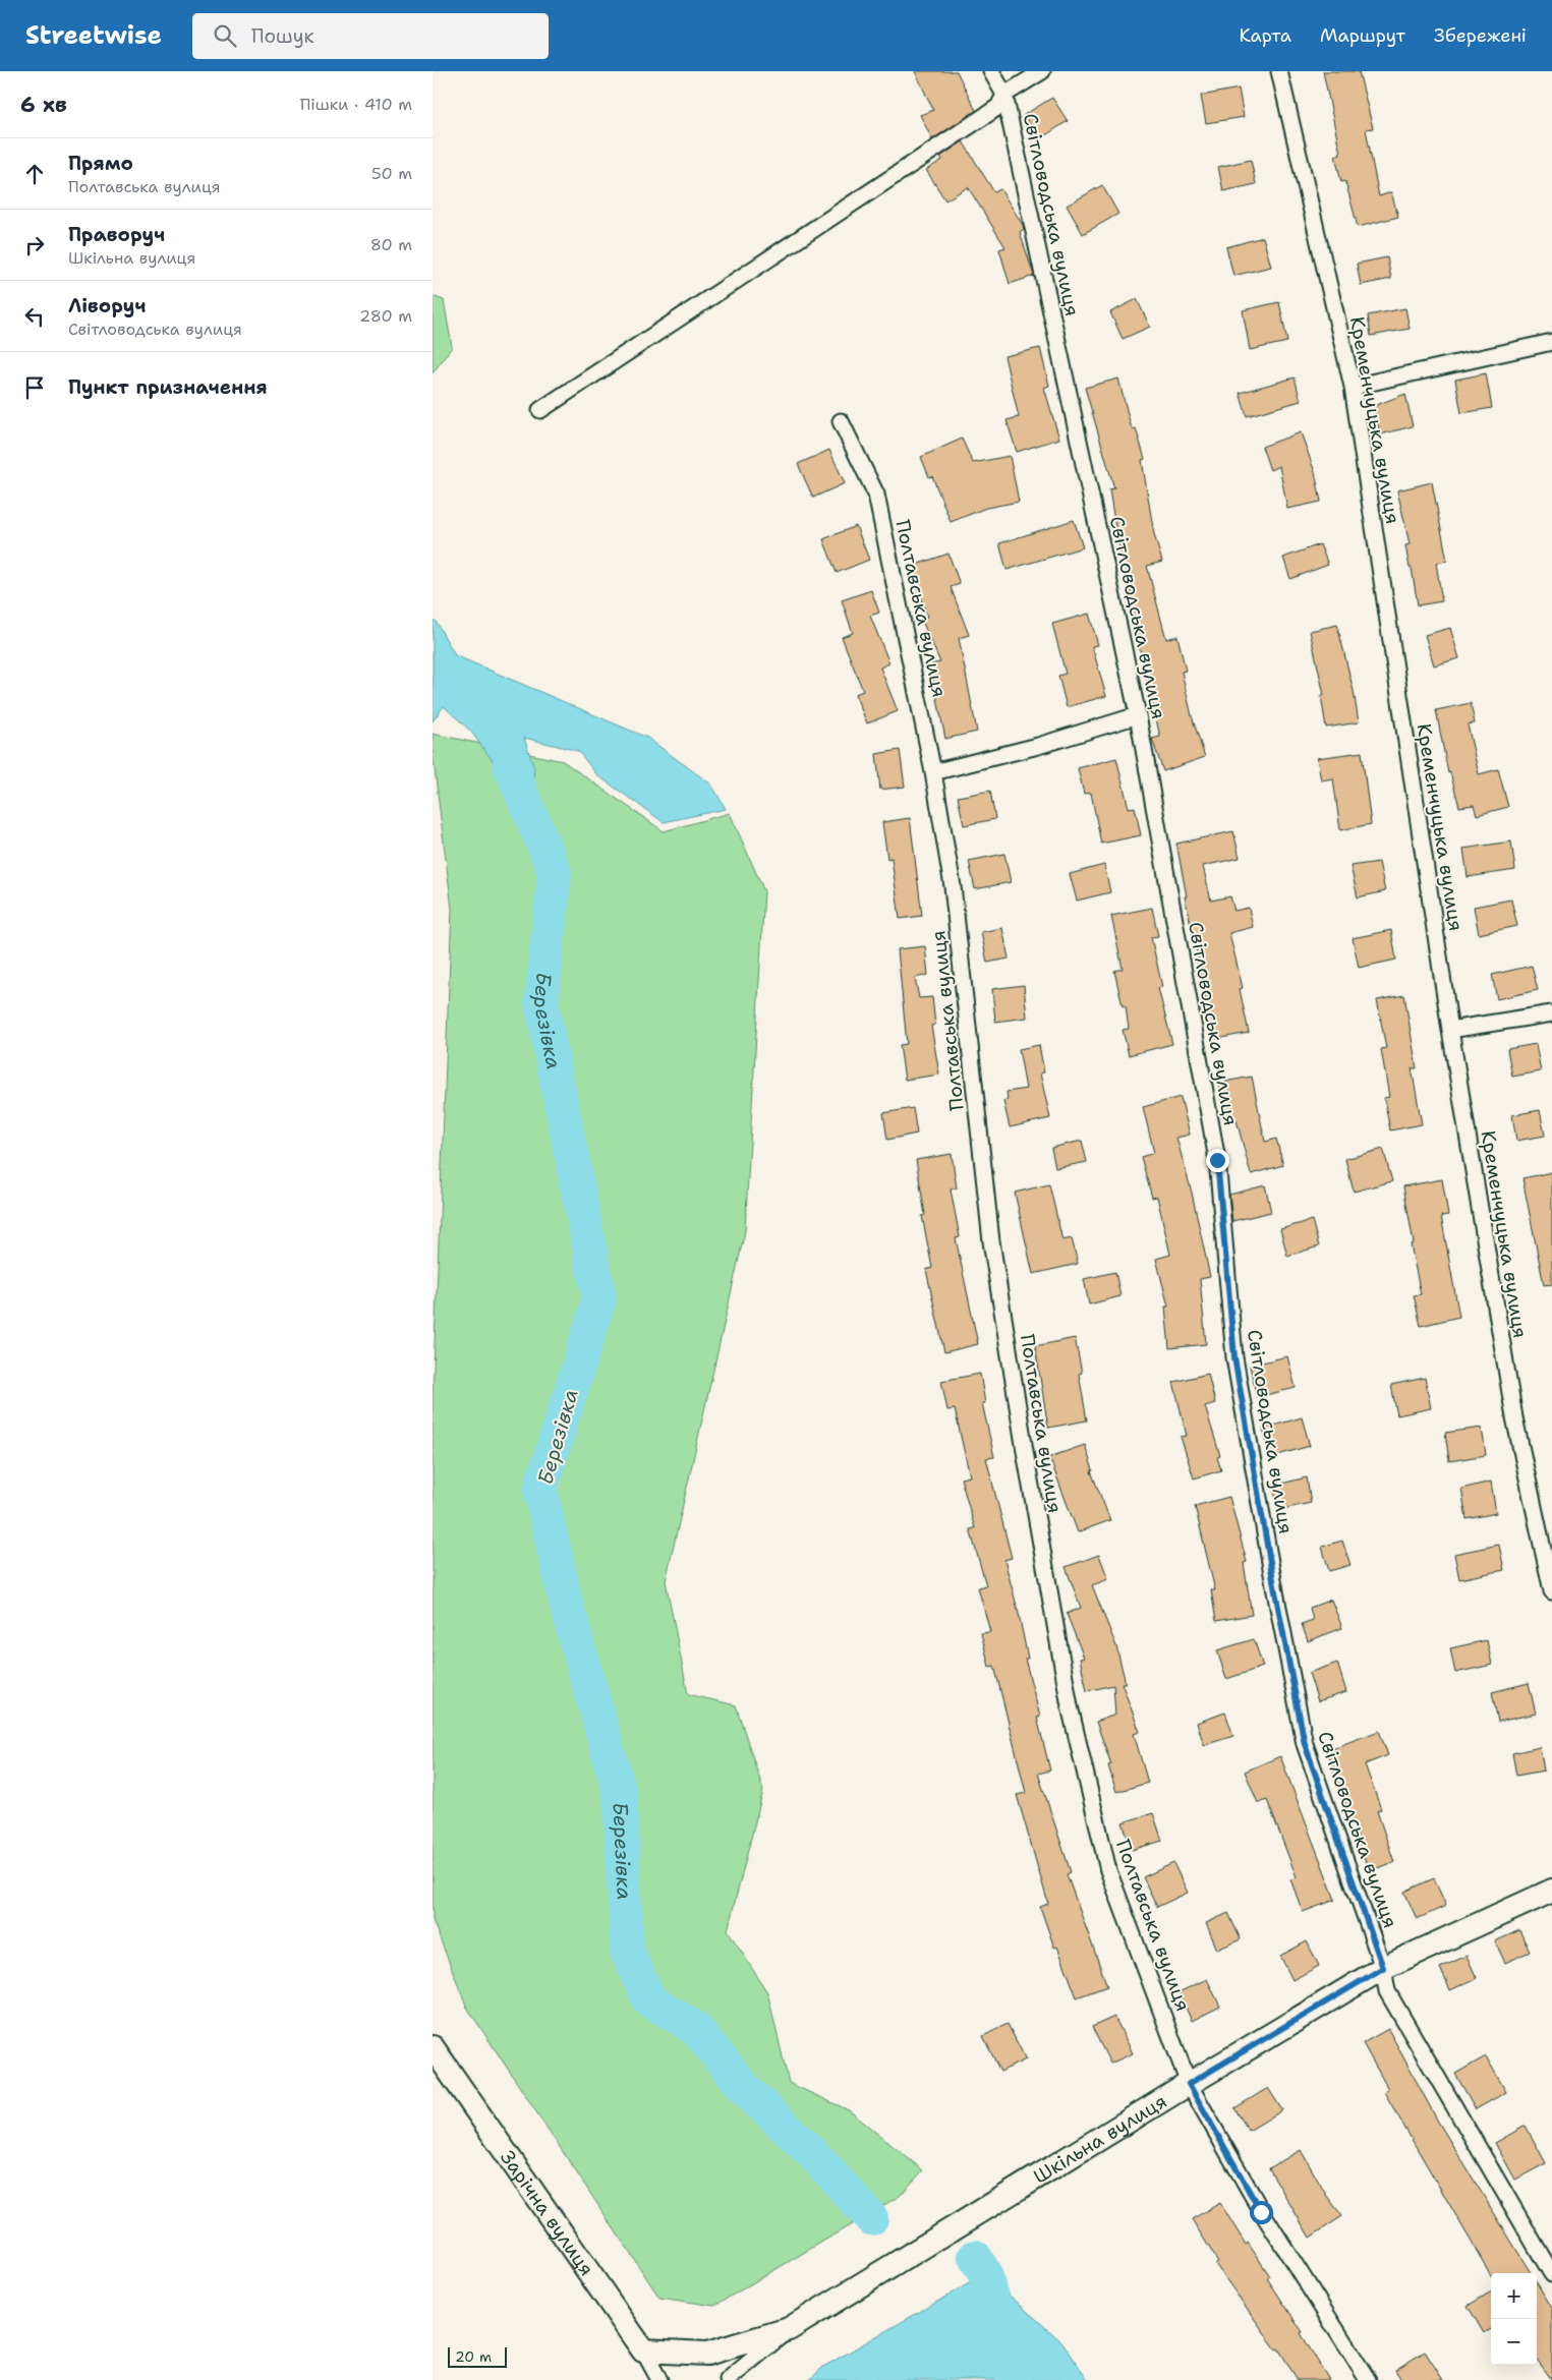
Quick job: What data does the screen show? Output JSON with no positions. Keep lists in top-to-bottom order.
{
  "streets": {
    "street": [
      "Світловодська вулиця",
      "Кременчуцька вулиця",
      "Полтавська вулиця",
      "Шкільна вулиця",
      "Зарічна вулиця"
    ]
  },
  "crossings": [
    ["Світловодська вулиця", "Шкільна вулиця"],
    ["Полтавська вулиця", "Шкільна вулиця"],
    ["Шкільна вулиця", "Зарічна вулиця"]
  ],
  "water": ["Березівка"],
  "scale_bar": "20 m",
  "page": {
    "header": "Streetwise",
    "search": "Пошук",
    "nav": ["Карта", "Маршрут", "Збережені"],
    "heading": ["6 хв", "Пішки · 410 m"],
    "list": [
      ["Прямо", "Полтавська вулиця", "50 m"],
      ["Праворуч", "Шкільна вулиця", "80 m"],
      ["Ліворуч", "Світловодська вулиця", "280 m"],
      "Пункт призначення"
    ],
    "map_buttons": ["+", "−"],
    "scale": "20 m"
  }
}
